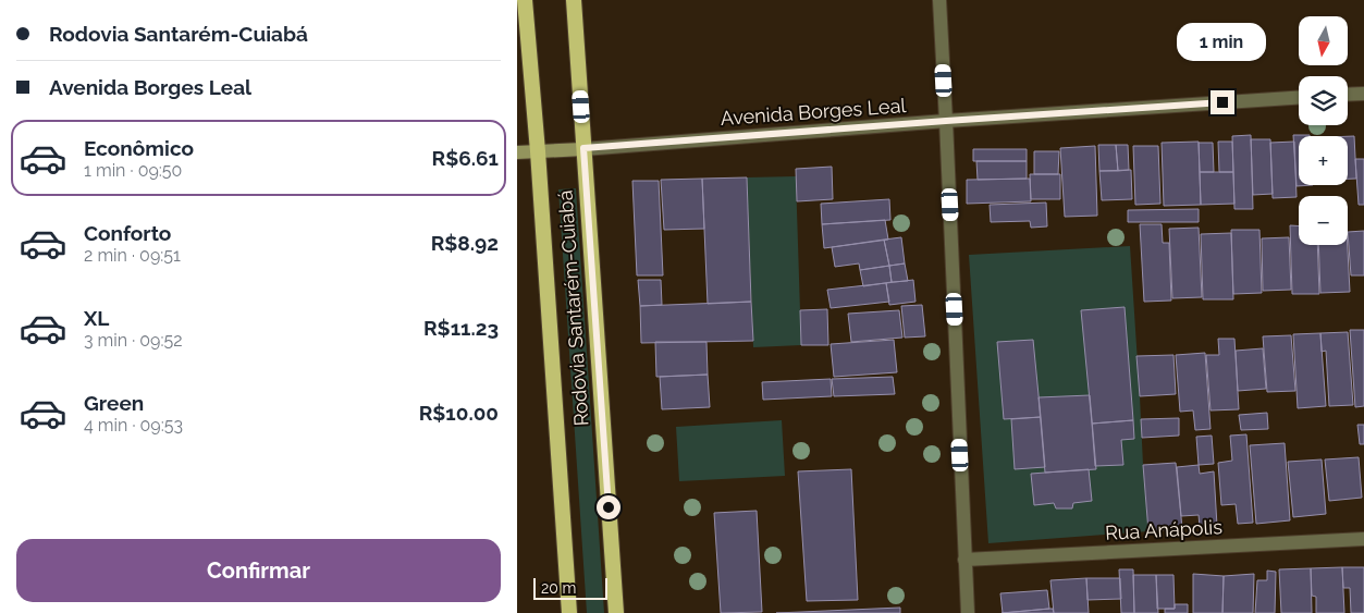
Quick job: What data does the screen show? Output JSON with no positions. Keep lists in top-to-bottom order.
{
  "streets": {
    "highway": ["Rodovia Santarém-Cuiabá"],
    "main road": ["Avenida Borges Leal"],
    "street": ["Rua Anápolis"]
  },
  "crossings": [
    ["Avenida Borges Leal", "Rodovia Santarém-Cuiabá"]
  ],
  "scale_bar": "20 m",
  "north": "bottom",
  "page": {
    "banner": ["Rodovia Santarém-Cuiabá", "Avenida Borges Leal"],
    "map_buttons": ["+", "−"],
    "bubble": "1 min",
    "list": [
      {
        "name": "Econômico",
        "note": "1 min · 09:50",
        "value": "R$6.61"
      },
      {
        "name": "Conforto",
        "note": "2 min · 09:51",
        "value": "R$8.92"
      },
      {
        "name": "XL",
        "note": "3 min · 09:52",
        "value": "R$11.23"
      },
      {
        "name": "Green",
        "note": "4 min · 09:53",
        "value": "R$10.00"
      }
    ],
    "buttons": "Confirmar",
    "scale": "20 m"
  }
}
